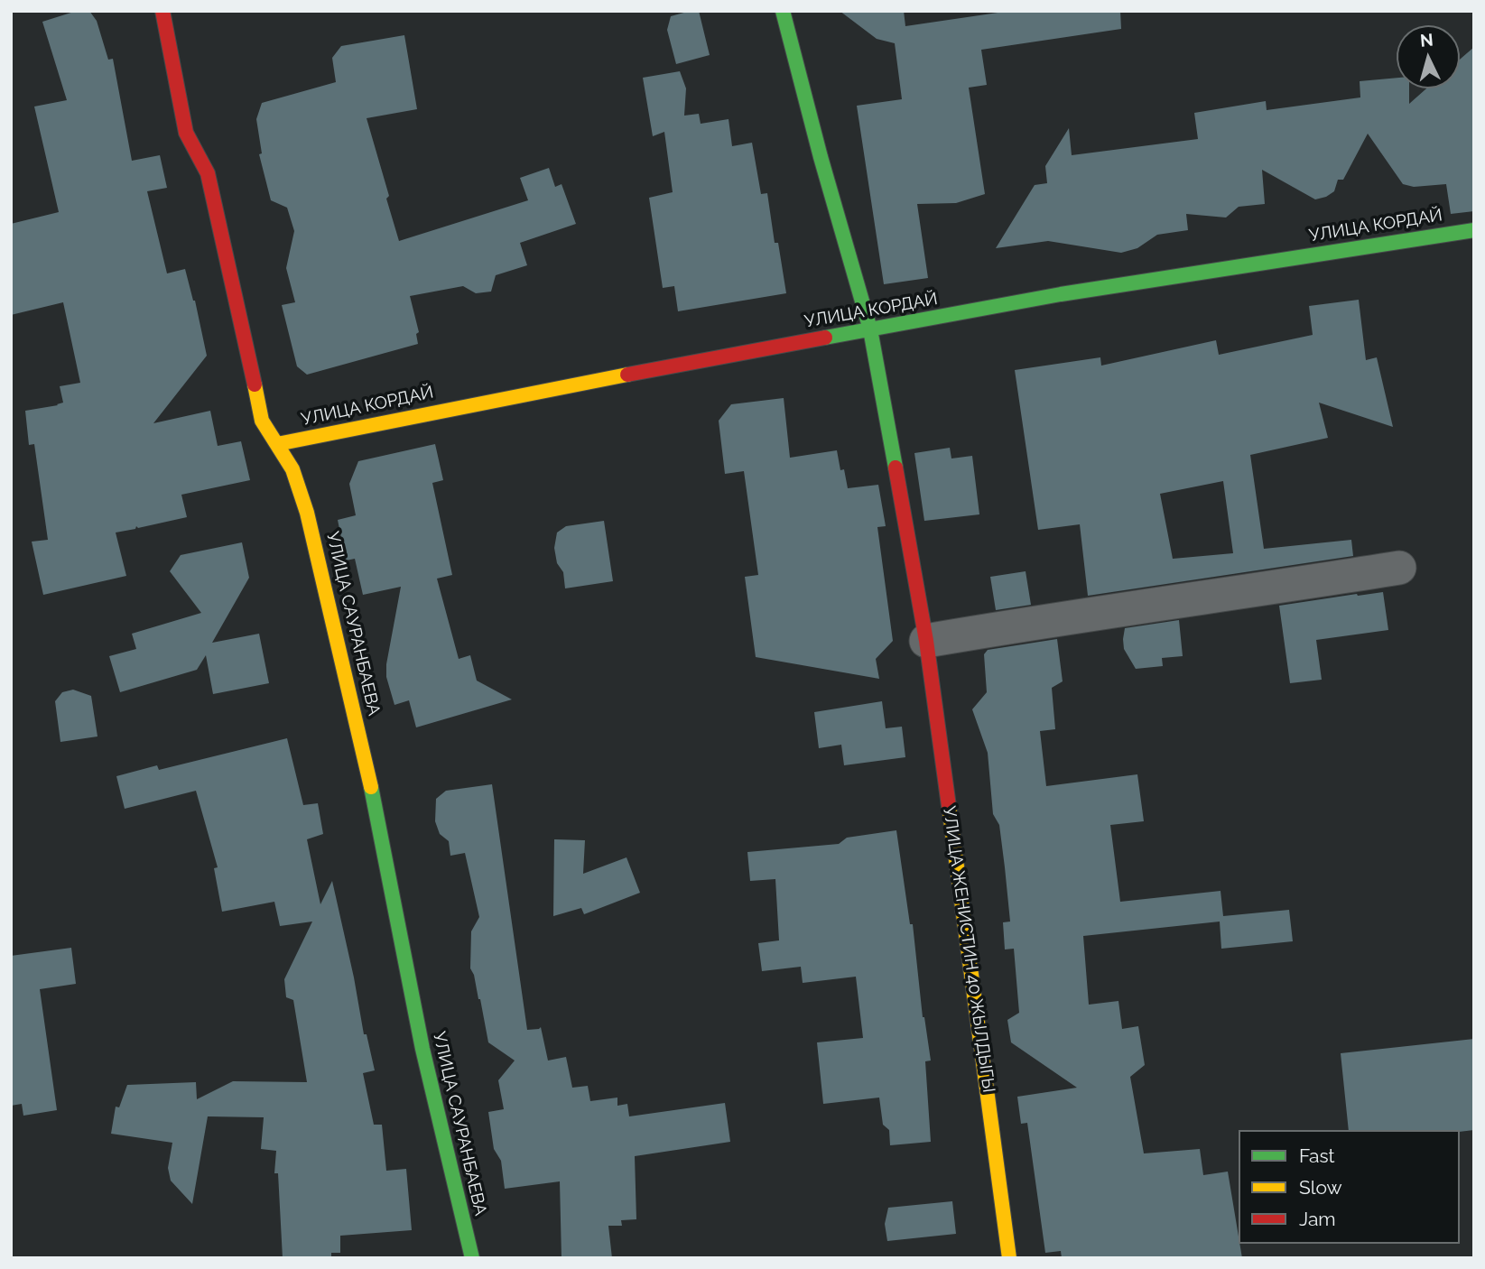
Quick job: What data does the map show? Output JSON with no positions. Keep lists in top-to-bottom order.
{
  "streets": {
    "street": ["УЛИЦА КОРДАЙ", "УЛИЦА САУРАНБАЕВА", "УЛИЦА ЖЕНИСТИН 40 ЖЫЛДЫГЫ"]
  },
  "crossings": [
    ["УЛИЦА КОРДАЙ", "УЛИЦА САУРАНБАЕВА"],
    ["УЛИЦА КОРДАЙ", "УЛИЦА ЖЕНИСТИН 40 ЖЫЛДЫГЫ"]
  ],
  "legend": ["Fast", "Slow", "Jam"],
  "north": "top"
}
